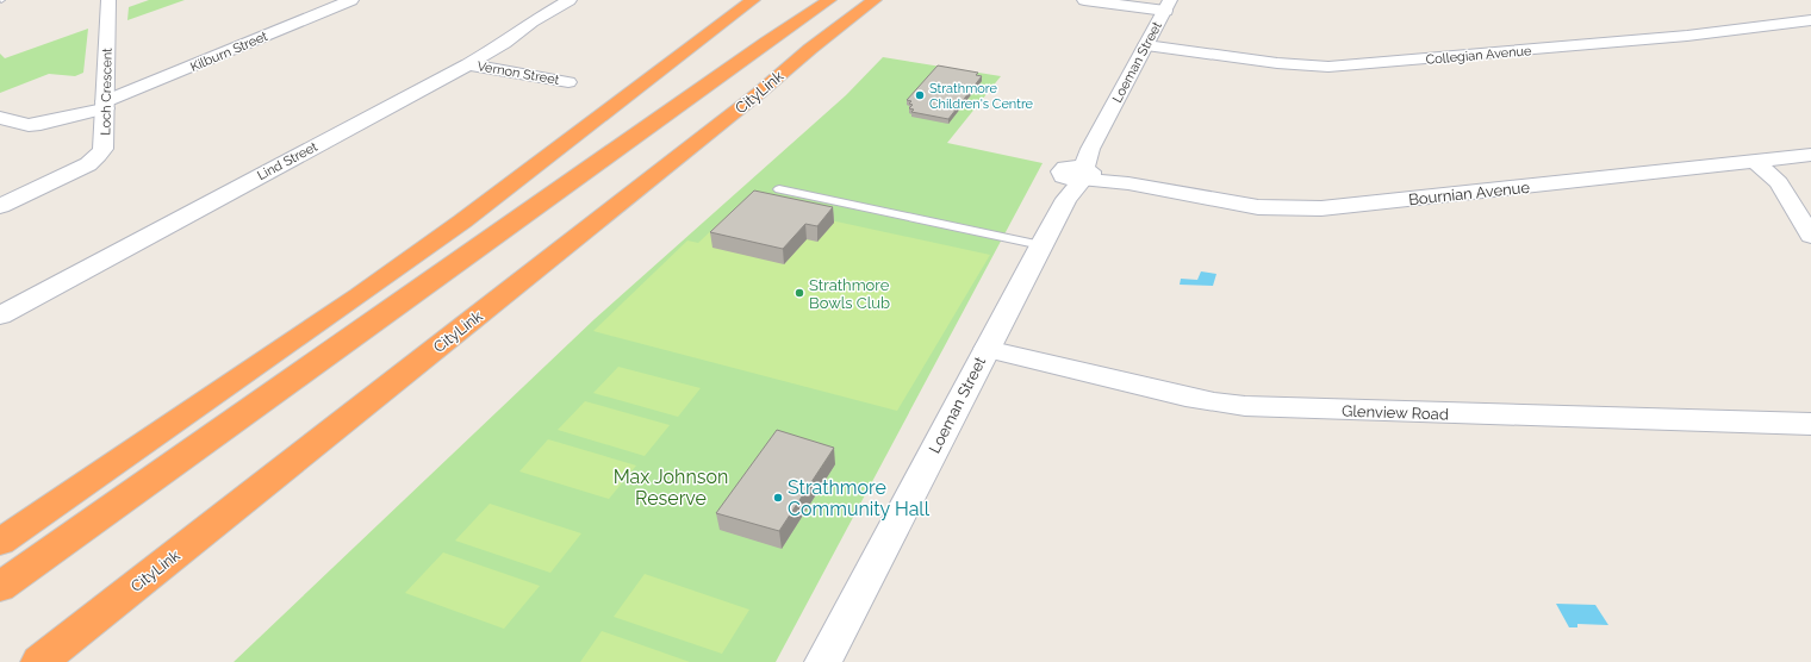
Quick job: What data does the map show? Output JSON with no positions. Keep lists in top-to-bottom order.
{
  "streets": {
    "highway": ["CityLink"],
    "street": [
      "Kilburn Street",
      "Collegian Avenue",
      "Loeman Street",
      "Vernon Street",
      "Loch Crescent",
      "Lind Street",
      "Bournian Avenue",
      "Glenview Road"
    ]
  },
  "crossings": [
    ["Kilburn Street", "Loch Crescent"],
    ["Collegian Avenue", "Loeman Street"],
    ["Loeman Street", "Bournian Avenue"],
    ["Loeman Street", "Glenview Road"],
    ["Vernon Street", "Lind Street"]
  ],
  "parks": ["Max Johnson Reserve"],
  "places": ["Strathmore Children's Centre", "Strathmore Bowls Club", "Strathmore Community Hall"]
}
